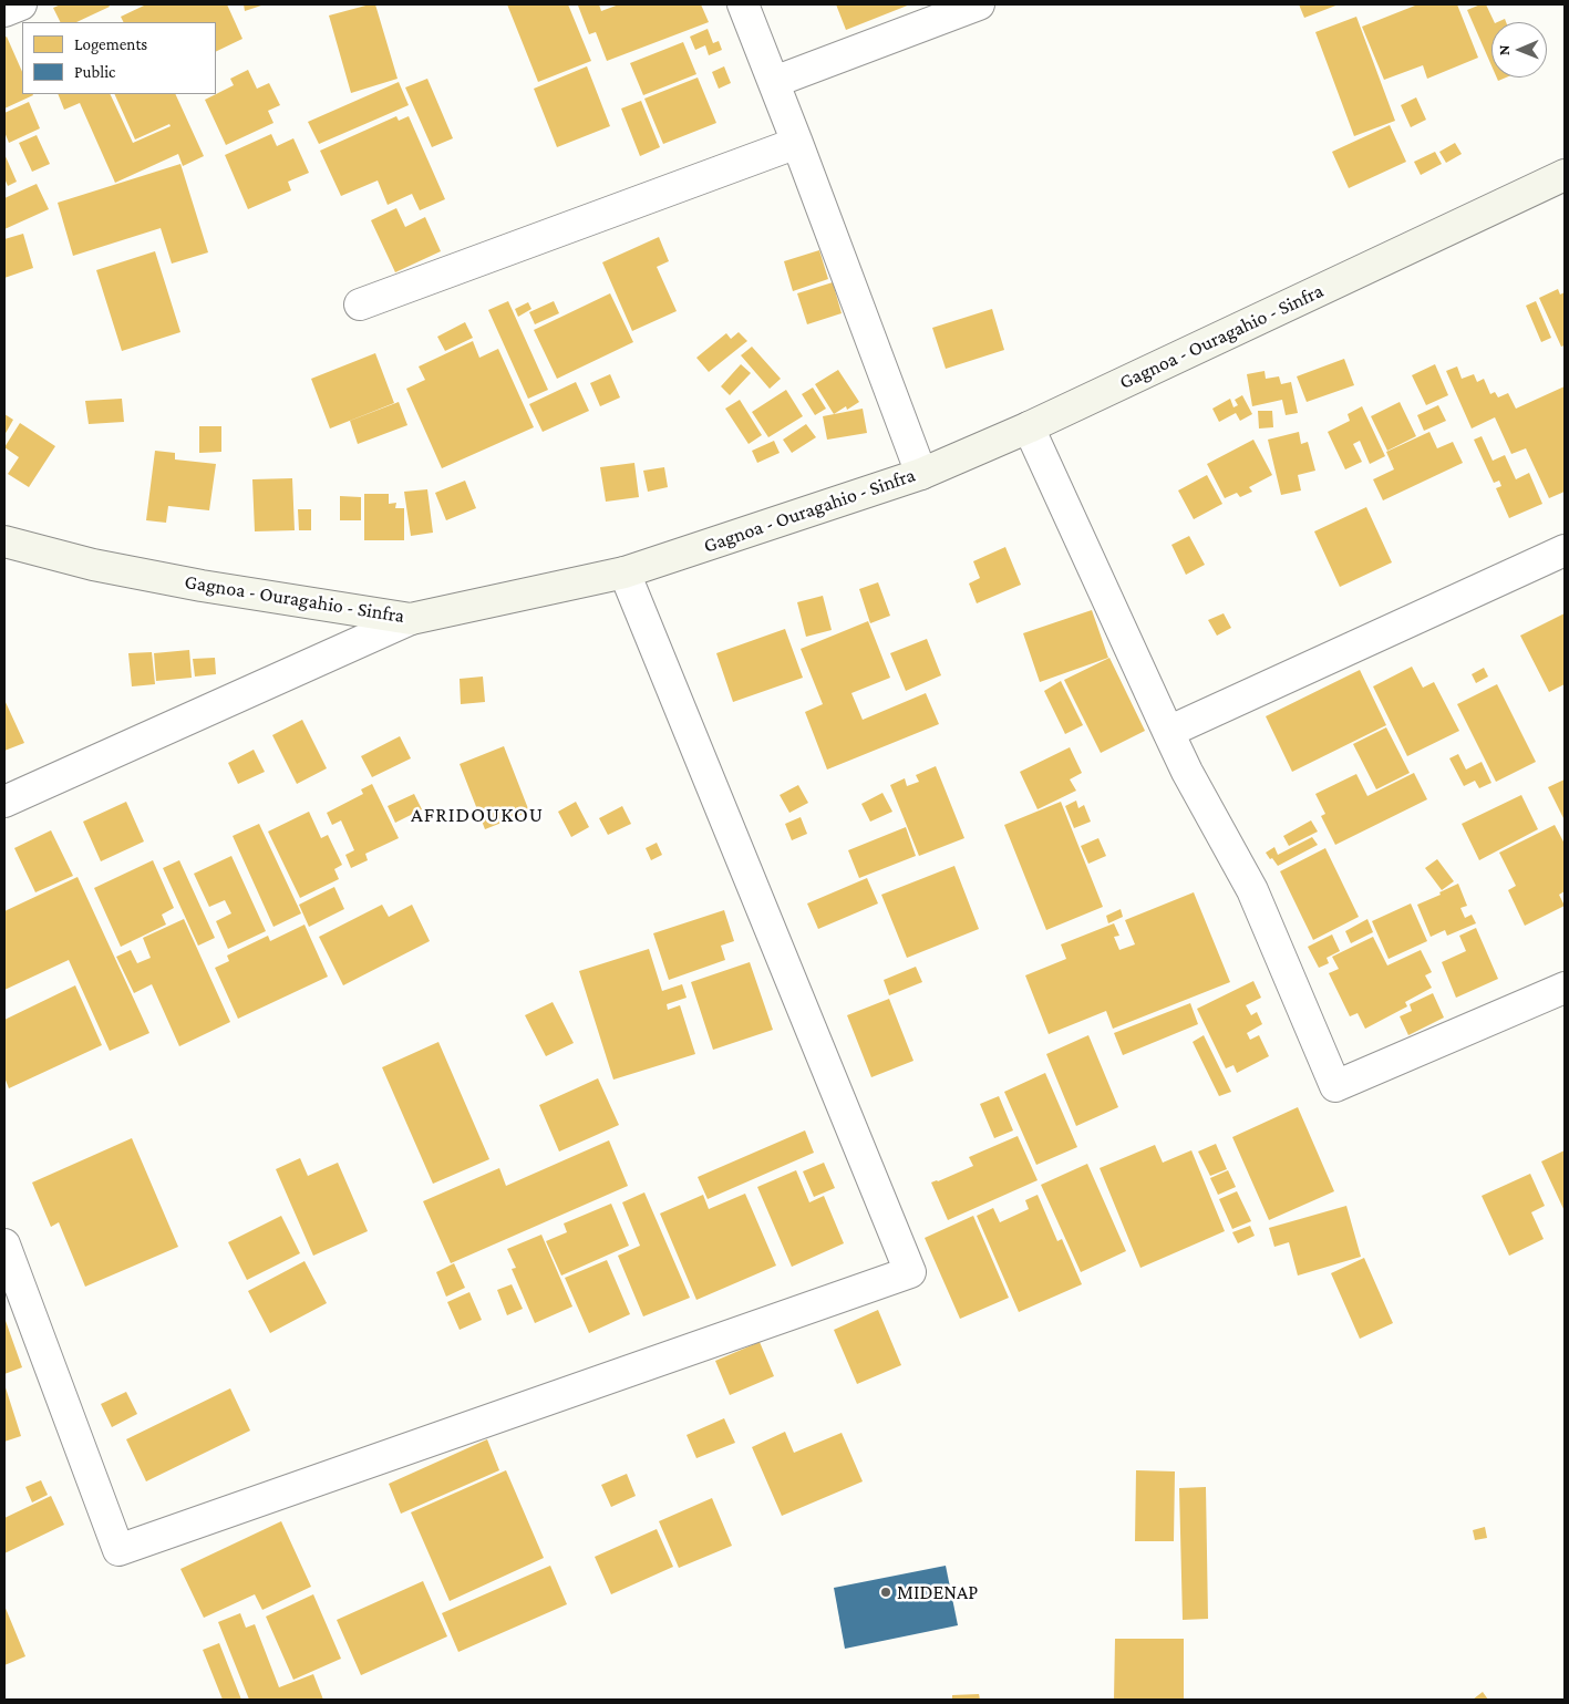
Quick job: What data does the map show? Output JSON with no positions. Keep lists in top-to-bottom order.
{
  "streets": {
    "main road": ["Gagnoa - Ouragahio - Sinfra"]
  },
  "districts": ["AFRIDOUKOU"],
  "places": ["MIDENAP"],
  "legend": ["Logements", "Public"],
  "north": "left"
}
